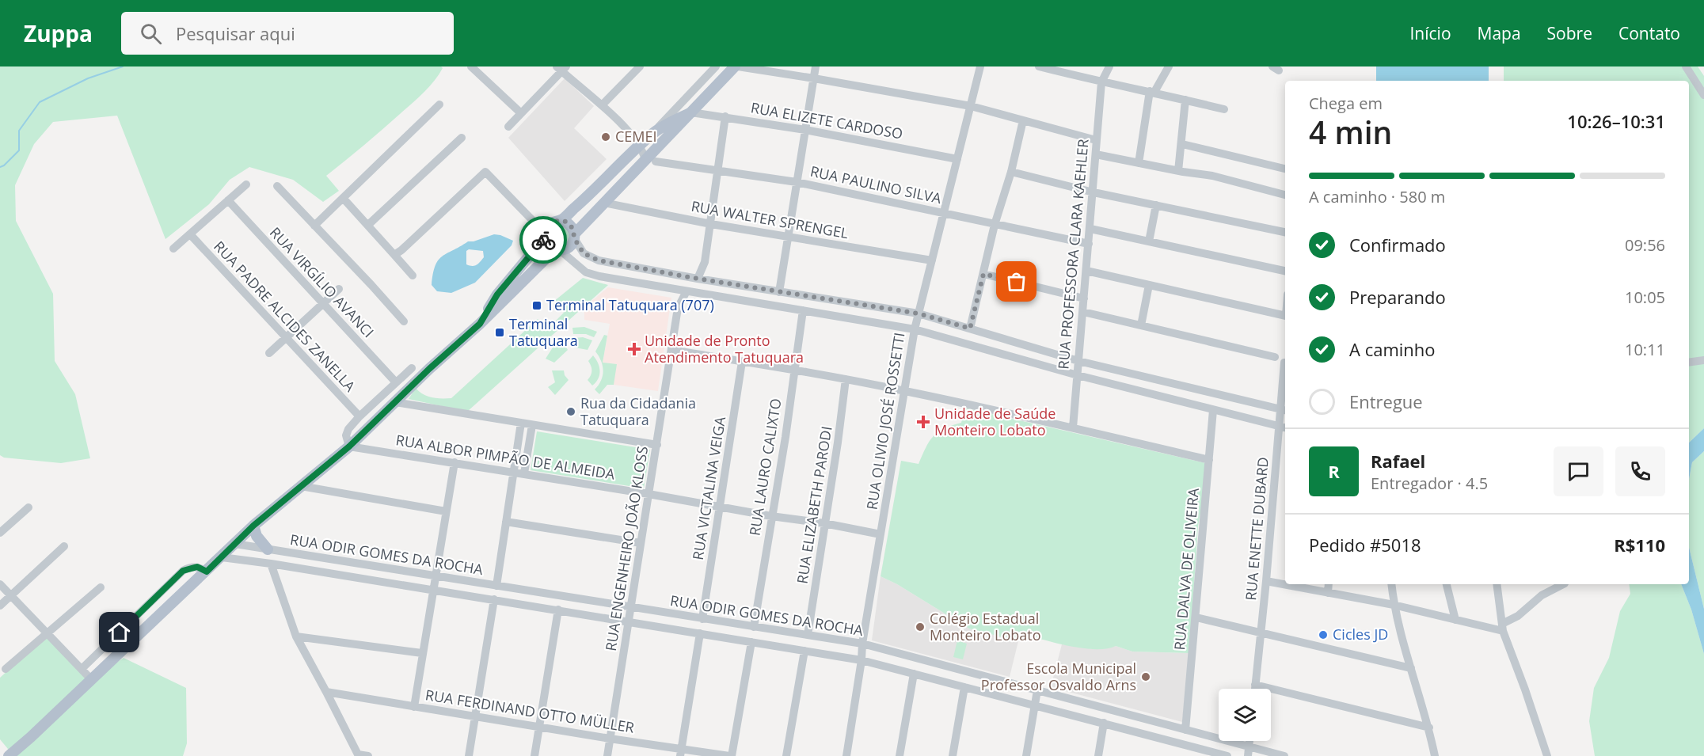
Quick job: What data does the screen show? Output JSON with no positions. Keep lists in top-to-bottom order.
{
  "streets": {
    "street": [
      "RUA ELIZETE CARDOSO",
      "RUA PAULINO SILVA",
      "RUA WALTER SPRENGEL",
      "RUA PROFESSORA CLARA KAEHLER",
      "RUA VIRGÍLIO AVANCI",
      "RUA PADRE ALCIDES ZANELLA",
      "RUA OLIVIO JOSÉ ROSSETTI",
      "RUA ALBOR PIMPÃO DE ALMEIDA",
      "RUA LAURO CALIXTO",
      "RUA VICTALINA VEIGA",
      "RUA ELIZABETH PARODI",
      "RUA ENETTE DUBARD",
      "RUA ENGENHEIRO JOÃO KLOSS",
      "RUA ODIR GOMES DA ROCHA",
      "RUA DALVA DE OLIVEIRA",
      "RUA FERDINAND OTTO MÜLLER"
    ]
  },
  "crossings": [
    ["RUA ELIZETE CARDOSO", "RUA OLIVIO JOSÉ ROSSETTI"],
    ["RUA PAULINO SILVA", "RUA PROFESSORA CLARA KAEHLER"],
    ["RUA PAULINO SILVA", "RUA OLIVIO JOSÉ ROSSETTI"],
    ["RUA WALTER SPRENGEL", "RUA OLIVIO JOSÉ ROSSETTI"],
    ["RUA OLIVIO JOSÉ ROSSETTI", "RUA ALBOR PIMPÃO DE ALMEIDA"],
    ["RUA OLIVIO JOSÉ ROSSETTI", "RUA ODIR GOMES DA ROCHA"],
    ["RUA ALBOR PIMPÃO DE ALMEIDA", "RUA LAURO CALIXTO"],
    ["RUA ALBOR PIMPÃO DE ALMEIDA", "RUA VICTALINA VEIGA"],
    ["RUA ALBOR PIMPÃO DE ALMEIDA", "RUA ELIZABETH PARODI"],
    ["RUA ALBOR PIMPÃO DE ALMEIDA", "RUA ENGENHEIRO JOÃO KLOSS"],
    ["RUA LAURO CALIXTO", "RUA ODIR GOMES DA ROCHA"],
    ["RUA VICTALINA VEIGA", "RUA ODIR GOMES DA ROCHA"],
    ["RUA ELIZABETH PARODI", "RUA ODIR GOMES DA ROCHA"],
    ["RUA ENGENHEIRO JOÃO KLOSS", "RUA ODIR GOMES DA ROCHA"],
    ["RUA ENGENHEIRO JOÃO KLOSS", "RUA FERDINAND OTTO MÜLLER"],
    ["RUA ODIR GOMES DA ROCHA", "RUA DALVA DE OLIVEIRA"]
  ],
  "places": {
    "other": [
      "CEMEI",
      "Rua da Cidadania Tatuquara",
      "Colégio Estadual Monteiro Lobato",
      "Cicles JD",
      "Escola Municipal Professor Osvaldo Arns"
    ],
    "transit": ["Terminal Tatuquara (707)", "Terminal Tatuquara"],
    "health": ["Unidade de Pronto Atendimento Tatuquara", "Unidade de Saúde Monteiro Lobato"]
  },
  "page": {
    "header": "Zuppa",
    "search": "Pesquisar aqui",
    "nav": [
      "Início",
      "Mapa",
      "Sobre",
      "Contato"
    ],
    "heading": ["4 min", "Chega em", "10:26–10:31"],
    "panel": [
      "Rafael",
      "Entregador · 4.5",
      "Pedido #5018",
      "R$110"
    ],
    "bar": "A caminho · 580 m",
    "list": [
      ["Confirmado", "09:56"],
      ["Preparando", "10:05"],
      ["A caminho", "10:11"],
      "Entregue"
    ],
    "round": "R"
  }
}
